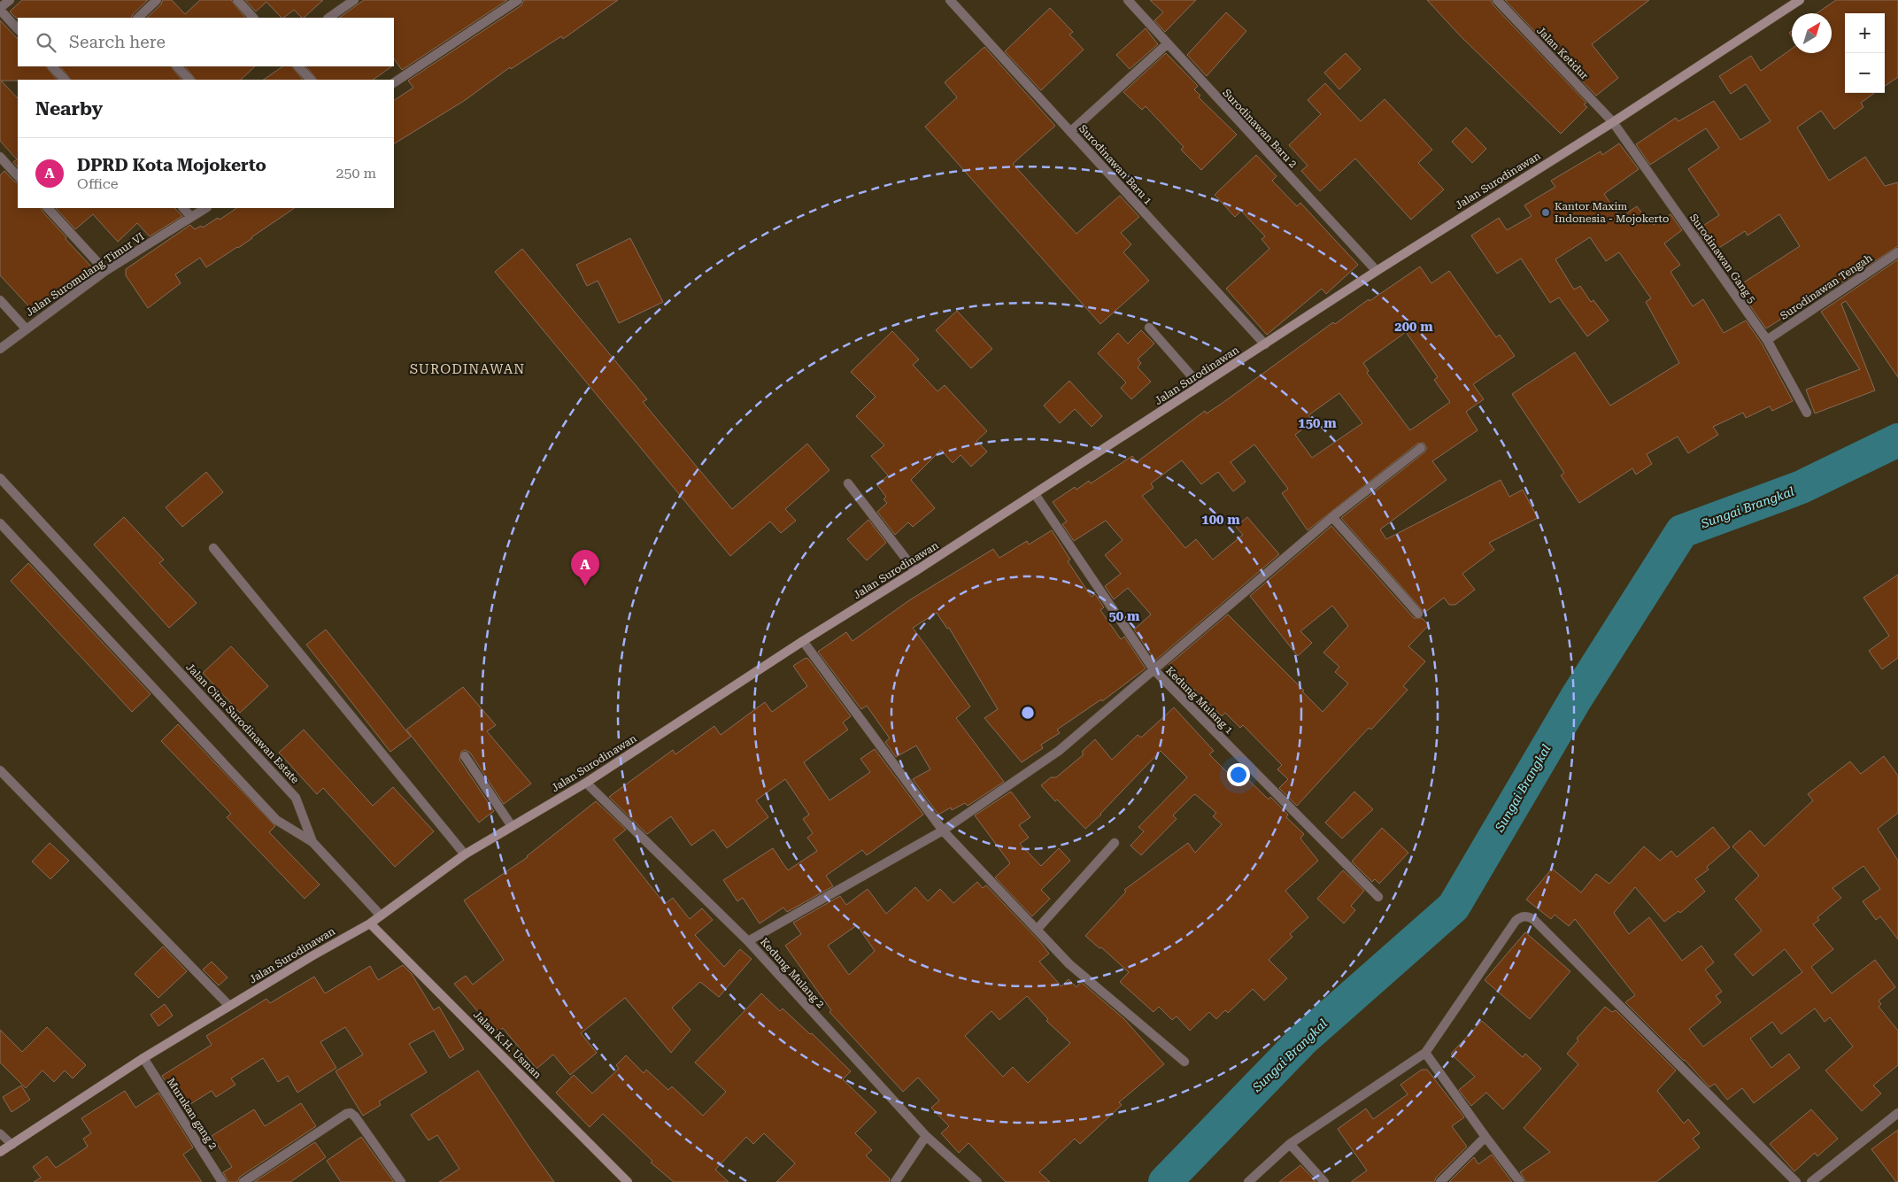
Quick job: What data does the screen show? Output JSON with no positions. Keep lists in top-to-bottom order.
{
  "streets": {
    "main road": ["Jalan Surodinawan", "Jalan K.H. Usman"],
    "street": [
      "Jalan Ketidur",
      "Surodinawan Baru 2",
      "Surodinawan Baru 1",
      "Surodinawan Gang 5",
      "Jalan Suromulang Timur VI",
      "Surodinawan Tengah",
      "Kedung Mulang 1",
      "Jalan Citra Surodinawan Estate",
      "Kedung Mulang 2",
      "Murukan gang 2"
    ]
  },
  "crossings": [
    ["Jalan Ketidur", "Jalan Surodinawan"],
    ["Jalan Ketidur", "Surodinawan Gang 5"],
    ["Surodinawan Baru 2", "Jalan Surodinawan"],
    ["Surodinawan Baru 1", "Jalan Surodinawan"],
    ["Jalan Surodinawan", "Surodinawan Gang 5"],
    ["Jalan Surodinawan", "Kedung Mulang 1"],
    ["Jalan Surodinawan", "Kedung Mulang 2"],
    ["Jalan Surodinawan", "Jalan K.H. Usman"],
    ["Jalan Surodinawan", "Murukan gang 2"],
    ["Surodinawan Gang 5", "Surodinawan Tengah"]
  ],
  "districts": ["SURODINAWAN"],
  "water": ["Sungai Brangkal"],
  "places": ["Kantor Maxim Indonesia - Mojokerto"],
  "north": "top right",
  "page": {
    "map_buttons": ["+", "−"],
    "search": "Search here",
    "heading": "Nearby",
    "list": [
      {
        "mark": "A",
        "name": "DPRD Kota Mojokerto",
        "note": "Office",
        "value": "250 m"
      }
    ],
    "pins": "A"
  },
  "rings": [
    "200 m",
    "150 m",
    "100 m",
    "50 m"
  ]
}
